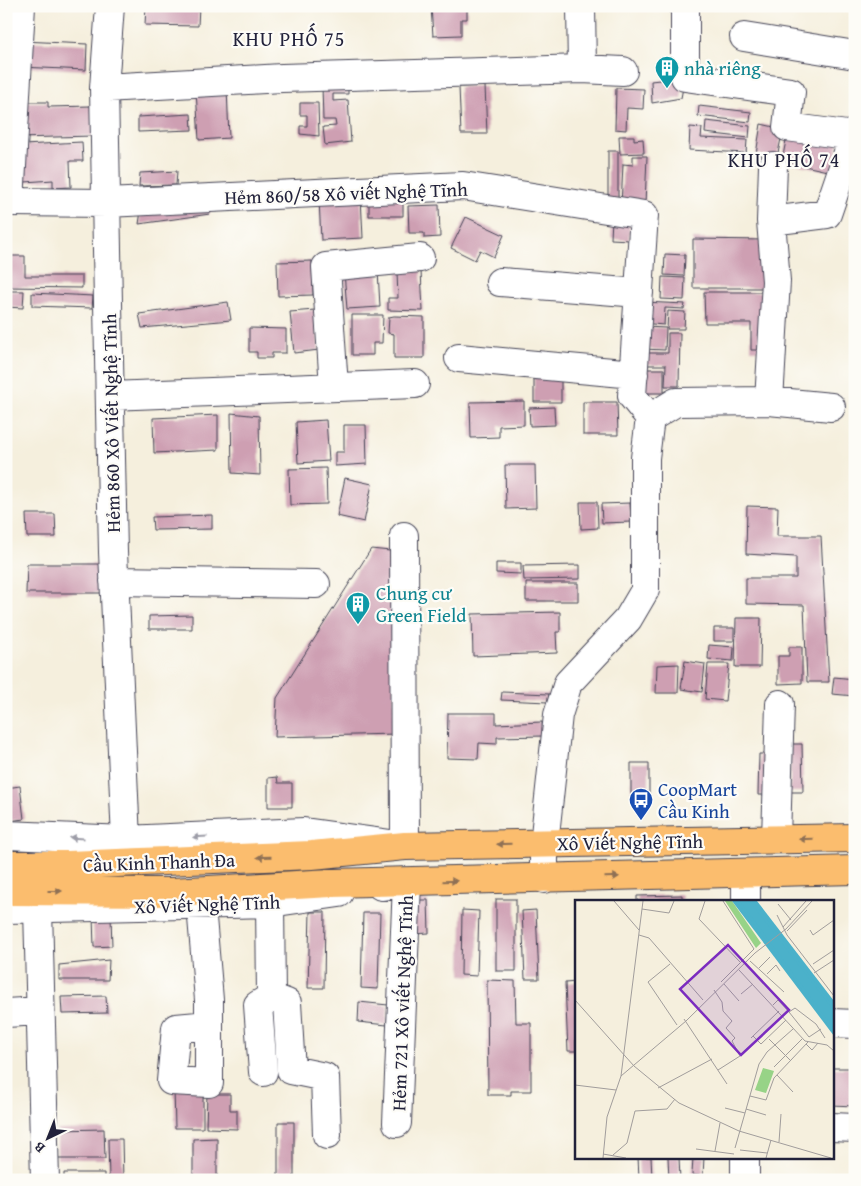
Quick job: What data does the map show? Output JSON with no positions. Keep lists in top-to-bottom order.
{
  "streets": {
    "main road": ["Xô Viết Nghệ Tĩnh", "Cầu Kinh Thanh Đa"],
    "street": ["Hẻm 860/58 Xô viết Nghệ Tĩnh", "Hẻm 860 Xô Viết Nghệ Tĩnh", "Hẻm 721 Xô viết Nghệ Tĩnh"]
  },
  "crossings": [
    ["Hẻm 860/58 Xô viết Nghệ Tĩnh", "Hẻm 860 Xô Viết Nghệ Tĩnh"],
    ["Hẻm 860 Xô Viết Nghệ Tĩnh", "Xô Viết Nghệ Tĩnh"],
    ["Xô Viết Nghệ Tĩnh", "Cầu Kinh Thanh Đa"],
    ["Xô Viết Nghệ Tĩnh", "Hẻm 721 Xô viết Nghệ Tĩnh"]
  ],
  "districts": ["KHU PHỐ 75", "KHU PHỐ 74"],
  "places": {
    "building": ["nhà riêng", "Chung cư Green Field"],
    "bus stop": ["CoopMart Cầu Kinh"]
  },
  "north": "bottom left"
}
